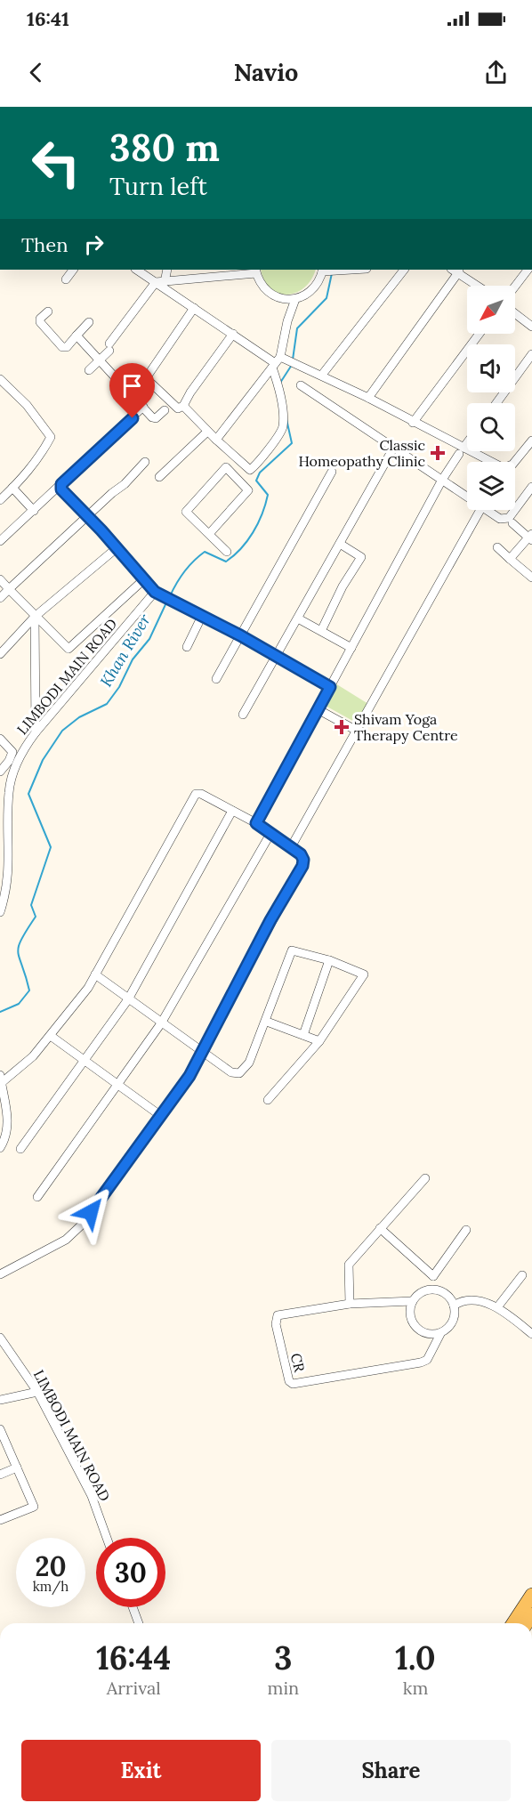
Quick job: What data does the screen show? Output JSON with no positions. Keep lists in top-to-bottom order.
{
  "streets": {
    "street": ["LIMBODI MAIN ROAD", "CR"]
  },
  "water": ["Khan River"],
  "places": {
    "health": ["Classic Homeopathy Clinic", "Shivam Yoga Therapy Centre"]
  },
  "north": "bottom left",
  "page": {
    "status": "16:41",
    "header": "Navio",
    "turn": ["380 m", "Turn left"],
    "then": "Then",
    "speed": "20 km/h",
    "limit": "30",
    "eta": [
      "16:44",
      "Arrival",
      "3",
      "min",
      "1.0",
      "km"
    ],
    "buttons": ["Exit", "Share"]
  }
}
